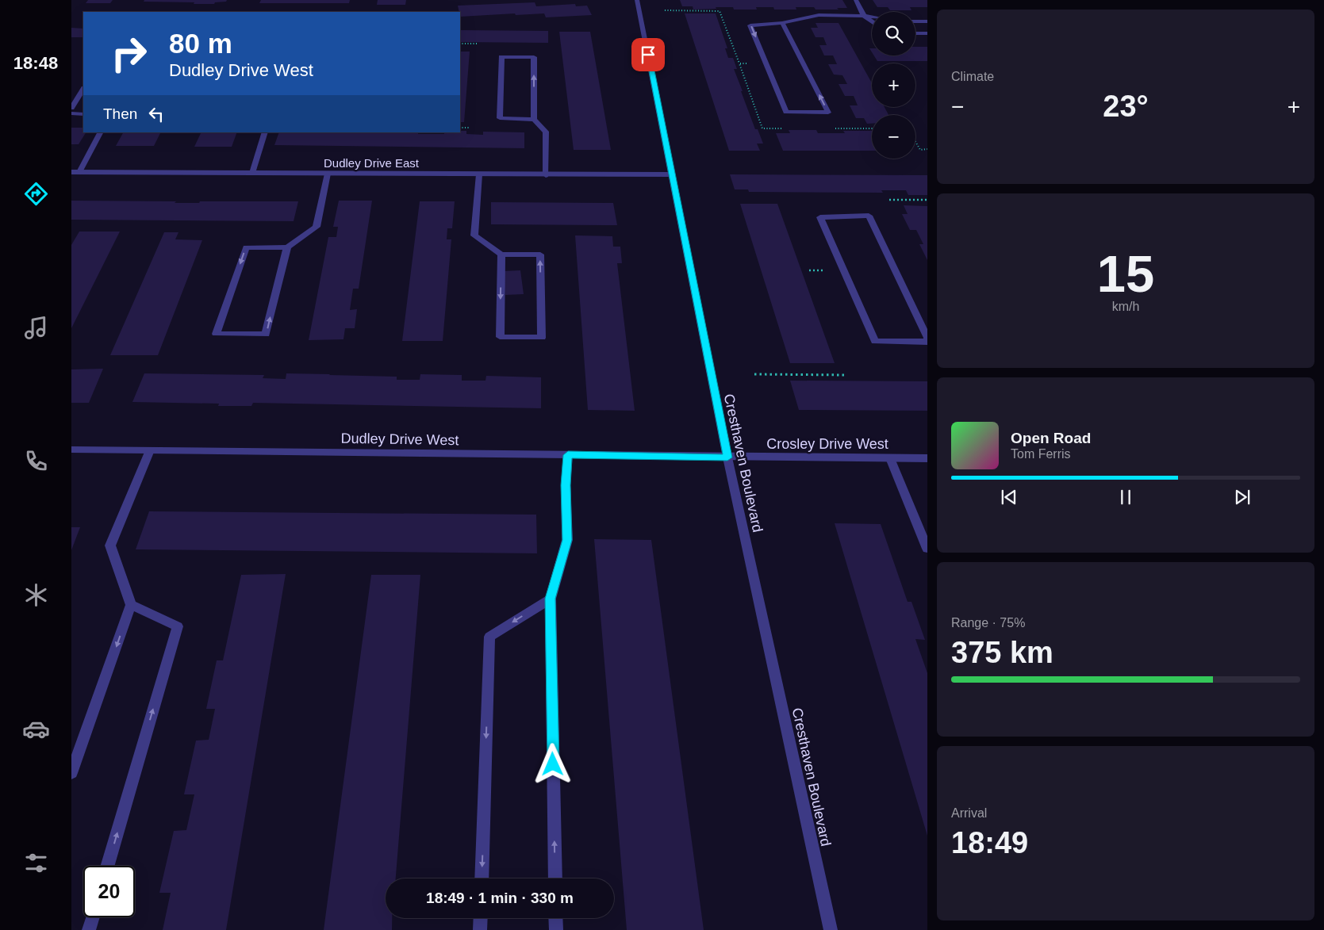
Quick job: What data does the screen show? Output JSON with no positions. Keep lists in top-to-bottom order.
{
  "streets": {
    "street": [
      "Dudley Drive East",
      "Dudley Drive West",
      "Crosley Drive West",
      "Cresthaven Boulevard"
    ]
  },
  "crossings": [
    ["Dudley Drive East", "Cresthaven Boulevard"],
    ["Dudley Drive West", "Crosley Drive West"],
    ["Dudley Drive West", "Cresthaven Boulevard"],
    ["Crosley Drive West", "Cresthaven Boulevard"]
  ],
  "page": {
    "tabs": "18:48",
    "tile": [
      "Climate",
      ["15", "km/h"],
      ["Range · 75%", "375 km"],
      ["Arrival", "18:49"]
    ],
    "map_buttons": ["+", "−"],
    "turn": ["80 m", "Dudley Drive West"],
    "heat": ["−", "23°", "+"],
    "then": "Then",
    "song": ["Open Road", "Tom Ferris"],
    "limit": "20",
    "trip": "18:49 · 1 min · 330 m"
  }
}
